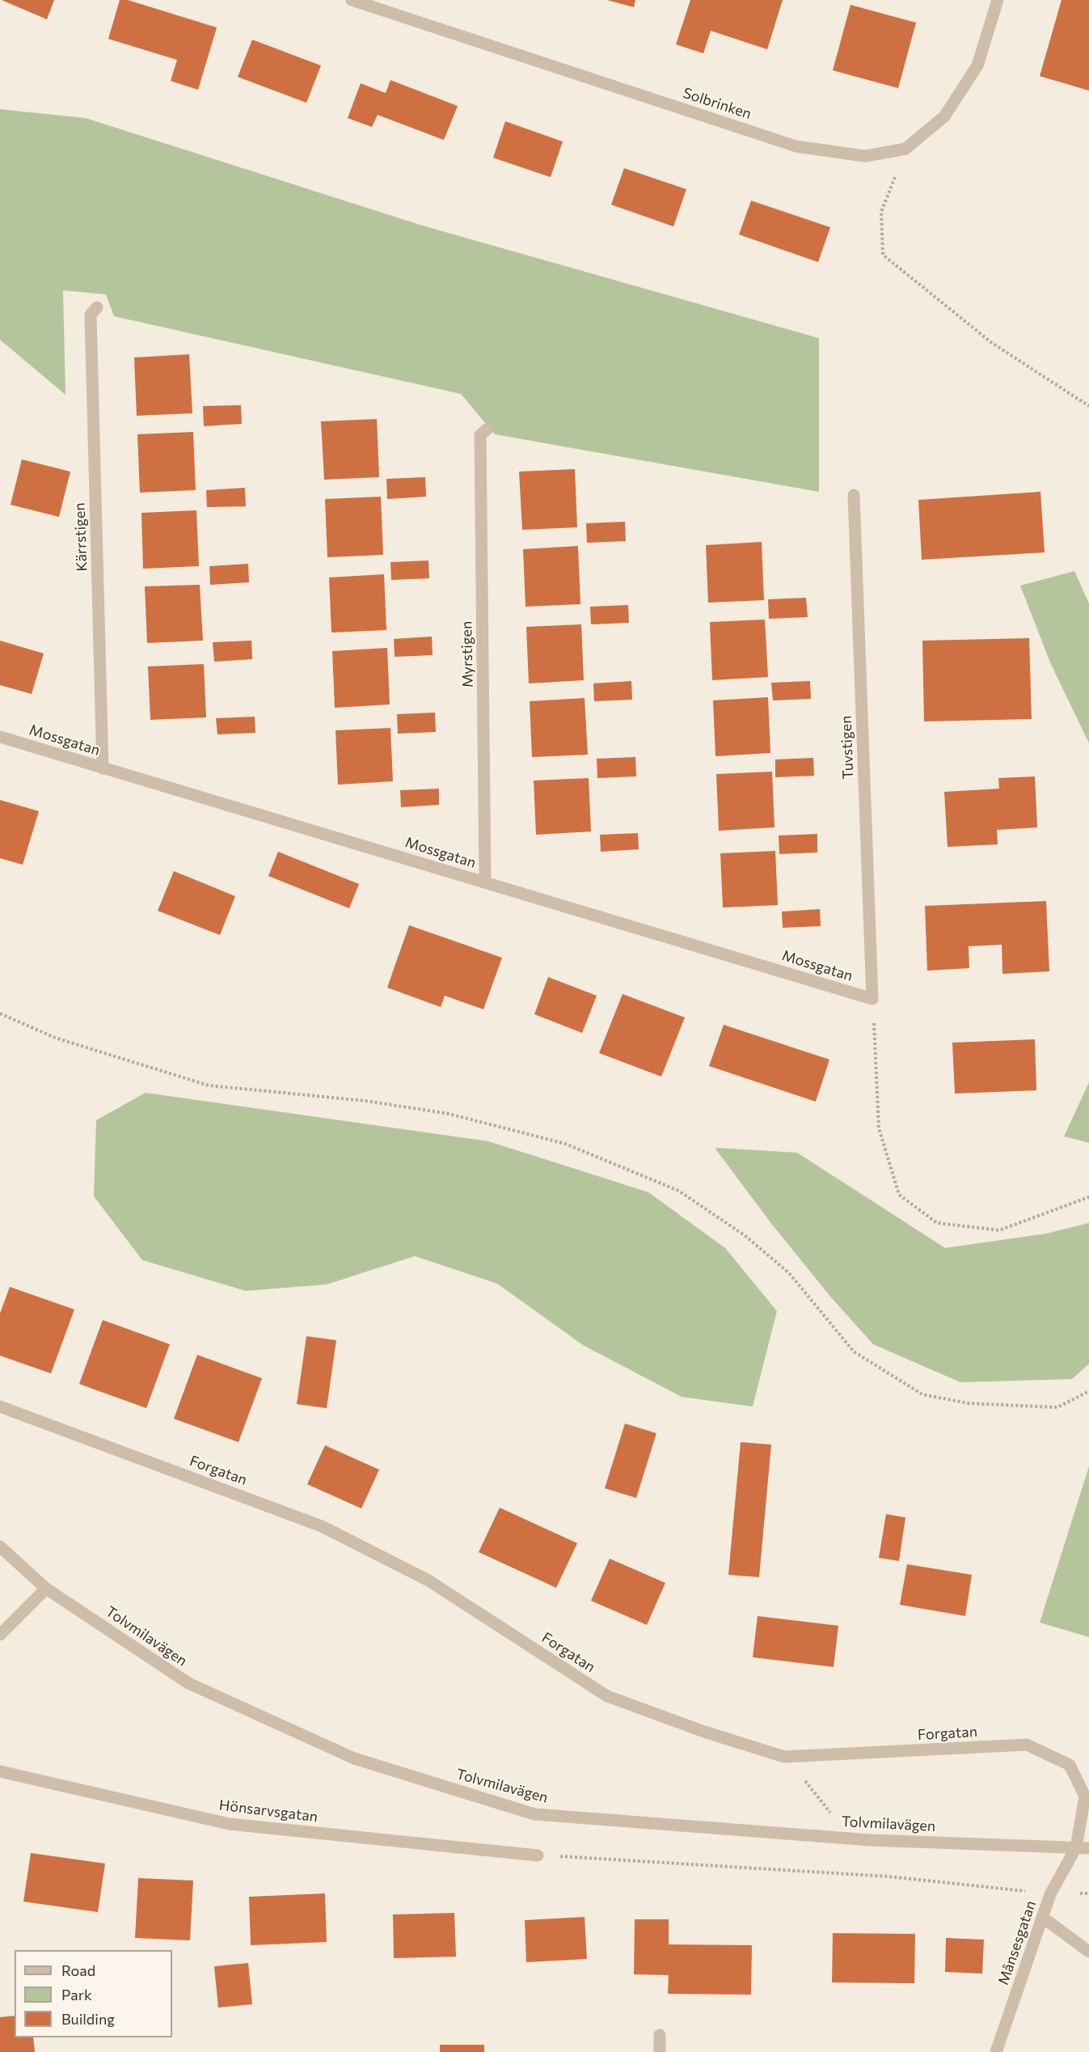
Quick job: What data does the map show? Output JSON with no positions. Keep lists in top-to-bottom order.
{
  "streets": {
    "street": [
      "Solbrinken",
      "Kärrstigen",
      "Myrstigen",
      "Mossgatan",
      "Tuvstigen",
      "Forgatan",
      "Tolvmilavägen",
      "Hönsarvsgatan",
      "Månsesgatan"
    ]
  },
  "crossings": [
    ["Kärrstigen", "Mossgatan"],
    ["Myrstigen", "Mossgatan"],
    ["Mossgatan", "Tuvstigen"],
    ["Forgatan", "Tolvmilavägen"],
    ["Forgatan", "Månsesgatan"],
    ["Tolvmilavägen", "Månsesgatan"]
  ],
  "legend": ["Road", "Park", "Building"]
}
